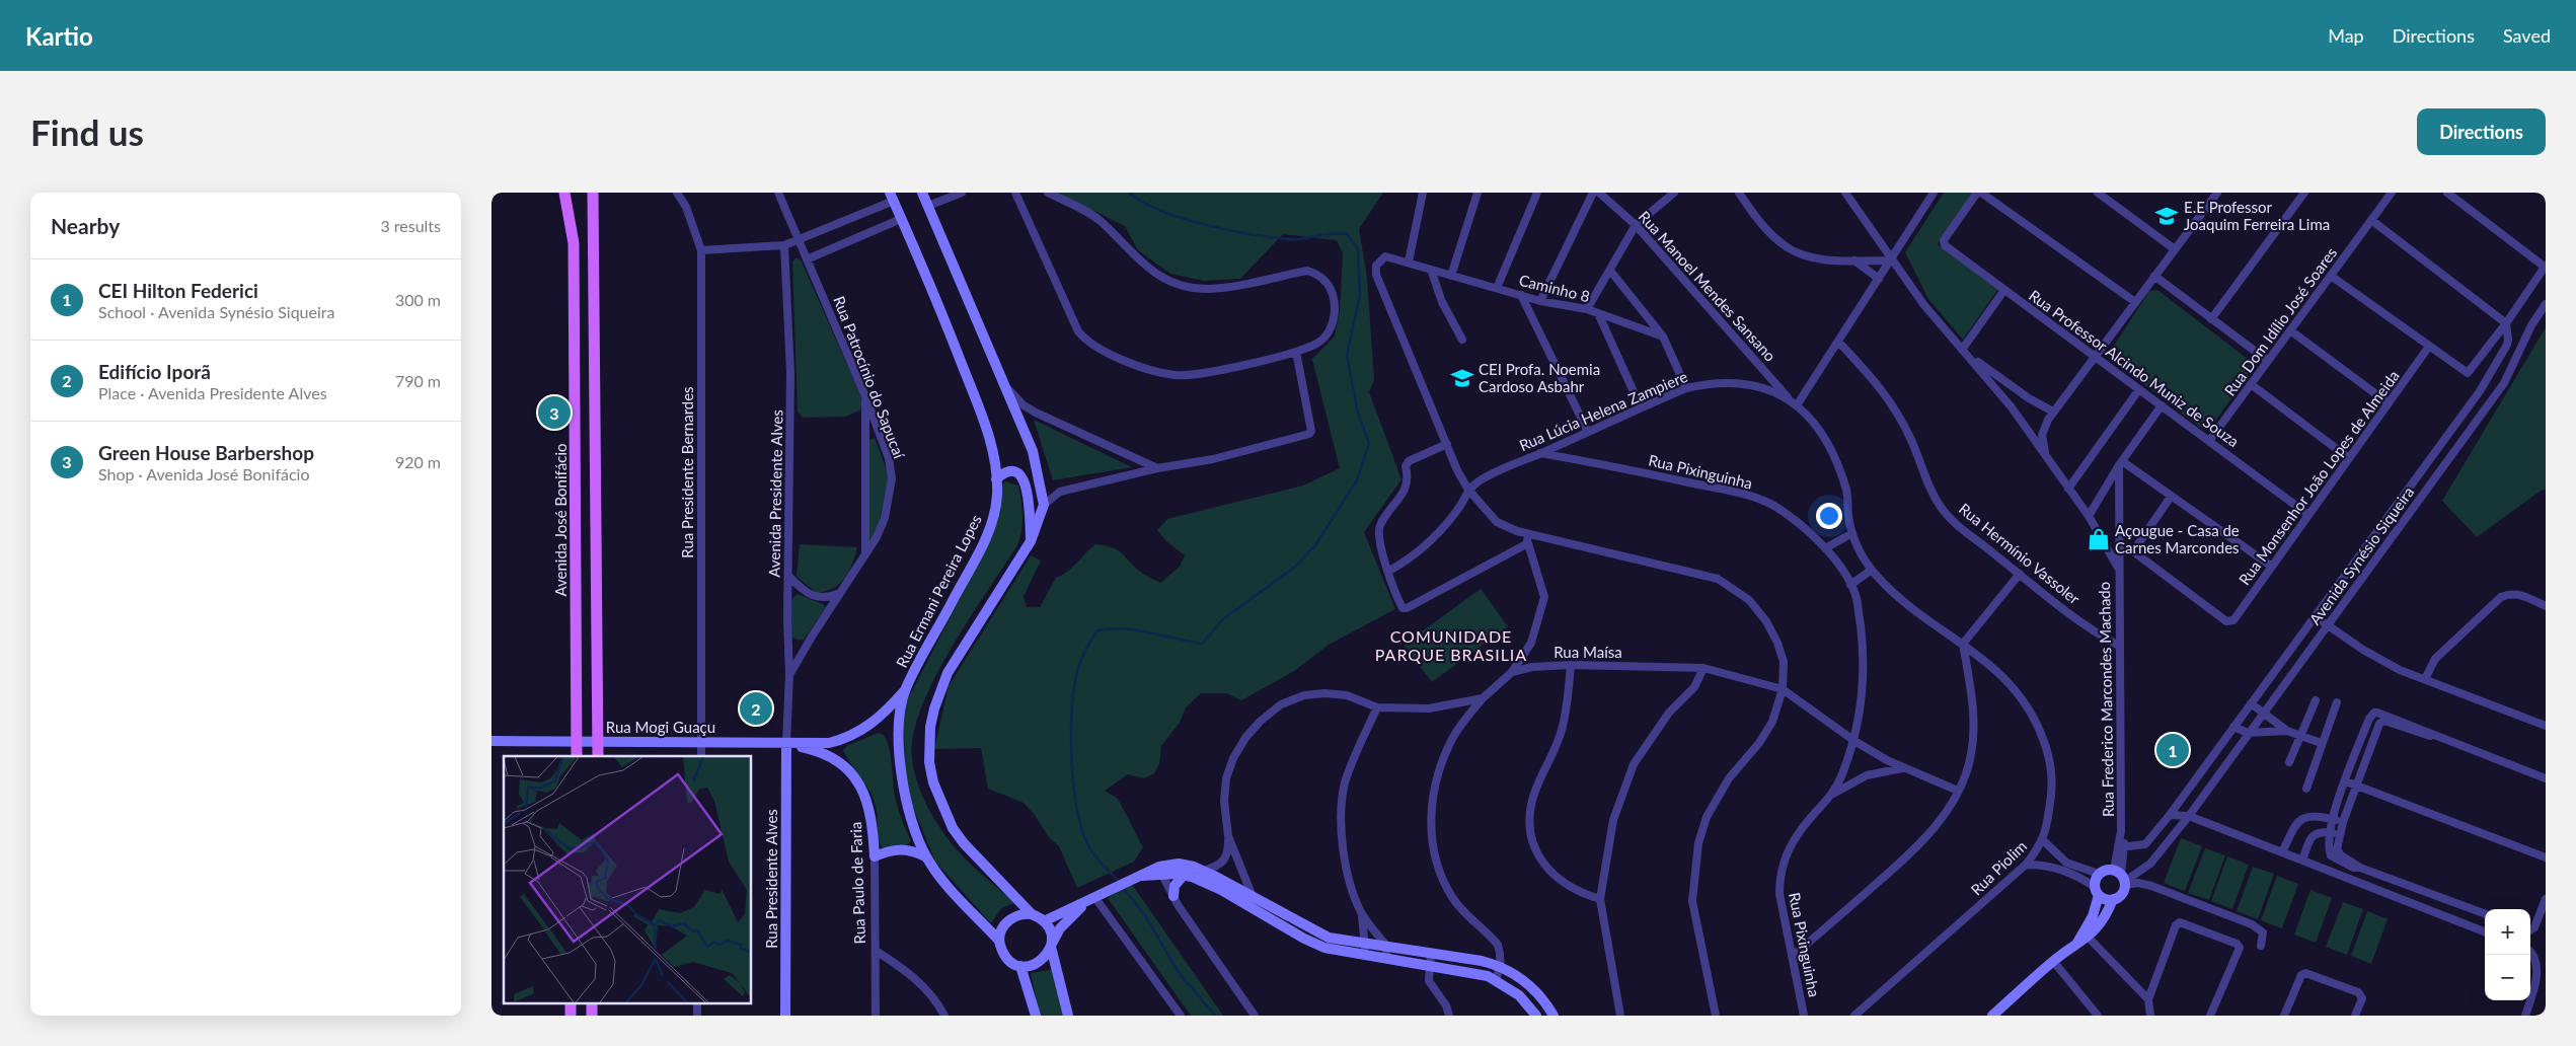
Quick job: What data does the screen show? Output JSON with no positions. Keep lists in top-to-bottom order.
{
  "streets": {
    "main road": ["Avenida José Bonifácio"],
    "street": [
      "Rua Manoel Mendes Sansano",
      "Caminho 8",
      "Rua Dom Idílio José Soares",
      "Rua Professor Alcindo Muniz de Souza",
      "Rua Patrocínio do Sapucaí",
      "Rua Lúcia Helena Zampiere",
      "Rua Pixinguinha",
      "Rua Presidente Bernardes",
      "Rua Monsenhor João Lopes de Almeida",
      "Avenida Presidente Alves",
      "Rua Hermínio Vassoler",
      "Avenida Synésio Siqueira",
      "Rua Ermani Pereira Lopes",
      "Rua Maísa",
      "Rua Frederico Marcondes Machado",
      "Rua Mogi Guaçu",
      "Rua Piolim",
      "Rua Presidente Alves",
      "Rua Paulo de Faria"
    ]
  },
  "crossings": [
    ["Rua Manoel Mendes Sansano", "Rua Lúcia Helena Zampiere"],
    ["Rua Dom Idílio José Soares", "Rua Professor Alcindo Muniz de Souza"],
    ["Rua Professor Alcindo Muniz de Souza", "Rua Monsenhor João Lopes de Almeida"],
    ["Rua Patrocínio do Sapucaí", "Avenida Presidente Alves"],
    ["Rua Lúcia Helena Zampiere", "Rua Pixinguinha"],
    ["Rua Lúcia Helena Zampiere", "Rua Piolim"],
    ["Rua Pixinguinha", "Rua Maísa"],
    ["Rua Presidente Bernardes", "Rua Mogi Guaçu"],
    ["Avenida Presidente Alves", "Rua Mogi Guaçu"],
    ["Avenida Presidente Alves", "Rua Presidente Alves"],
    ["Avenida Presidente Alves", "Rua Paulo de Faria"],
    ["Avenida José Bonifácio", "Rua Mogi Guaçu"],
    ["Rua Hermínio Vassoler", "Rua Frederico Marcondes Machado"],
    ["Avenida Synésio Siqueira", "Rua Frederico Marcondes Machado"],
    ["Rua Mogi Guaçu", "Rua Presidente Alves"],
    ["Rua Mogi Guaçu", "Rua Paulo de Faria"],
    ["Rua Presidente Alves", "Rua Paulo de Faria"]
  ],
  "districts": ["COMUNIDADE PARQUE BRASILIA"],
  "places": {
    "school or university": ["E.E Professor Joaquim Ferreira Lima", "CEI Profa. Noemia Cardoso Asbahr"],
    "shop": ["Açougue - Casa de Carnes Marcondes"]
  },
  "page": {
    "header": "Kartio",
    "nav": ["Map", "Directions", "Saved"],
    "buttons": "Directions",
    "title": "Find us",
    "heading": ["Nearby", "3 results"],
    "list": [
      {
        "mark": "1",
        "name": "CEI Hilton Federici",
        "note": "School · Avenida Synésio Siqueira",
        "value": "300 m"
      },
      {
        "mark": "2",
        "name": "Edifício Iporã",
        "note": "Place · Avenida Presidente Alves",
        "value": "790 m"
      },
      {
        "mark": "3",
        "name": "Green House Barbershop",
        "note": "Shop · Avenida José Bonifácio",
        "value": "920 m"
      }
    ],
    "pins": ["3", "2", "1"],
    "map_buttons": ["+", "−"]
  }
}
